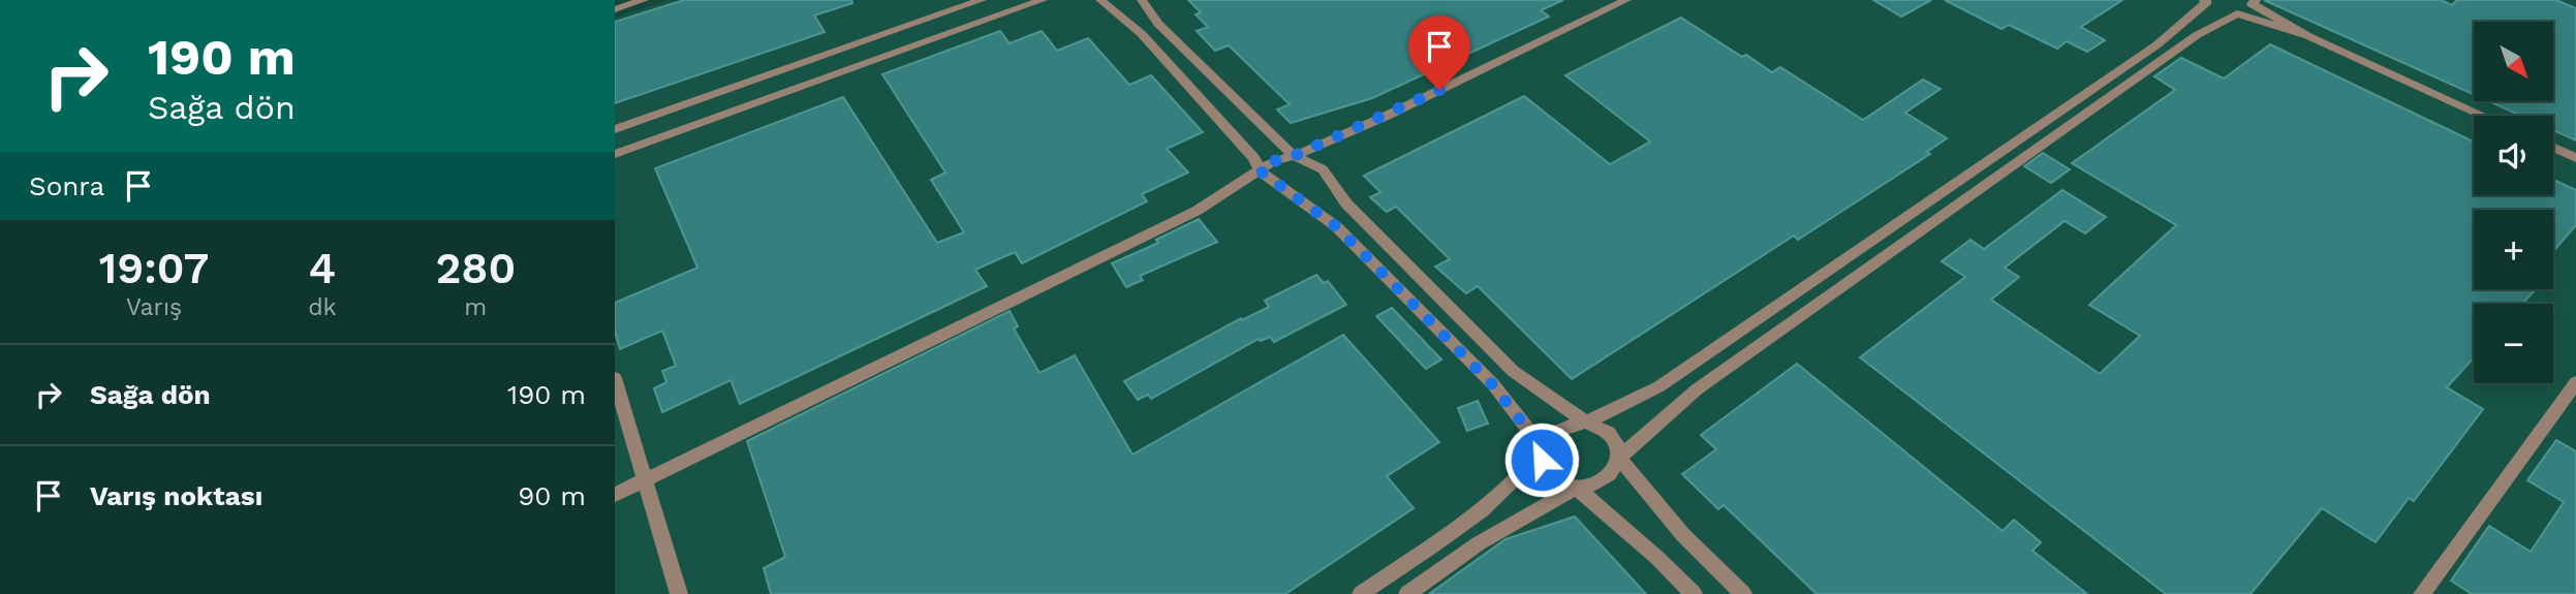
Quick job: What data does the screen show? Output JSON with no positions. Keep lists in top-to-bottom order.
{
  "north": "bottom right",
  "page": {
    "turn": ["190 m", "Sağa dön"],
    "map_buttons": ["+", "−"],
    "then": "Sonra",
    "eta": [
      "19:07",
      "Varış",
      "4",
      "dk",
      "280",
      "m"
    ],
    "list": [
      {
        "name": "Sağa dön",
        "value": "190 m"
      },
      {
        "name": "Varış noktası",
        "value": "90 m"
      }
    ]
  }
}
